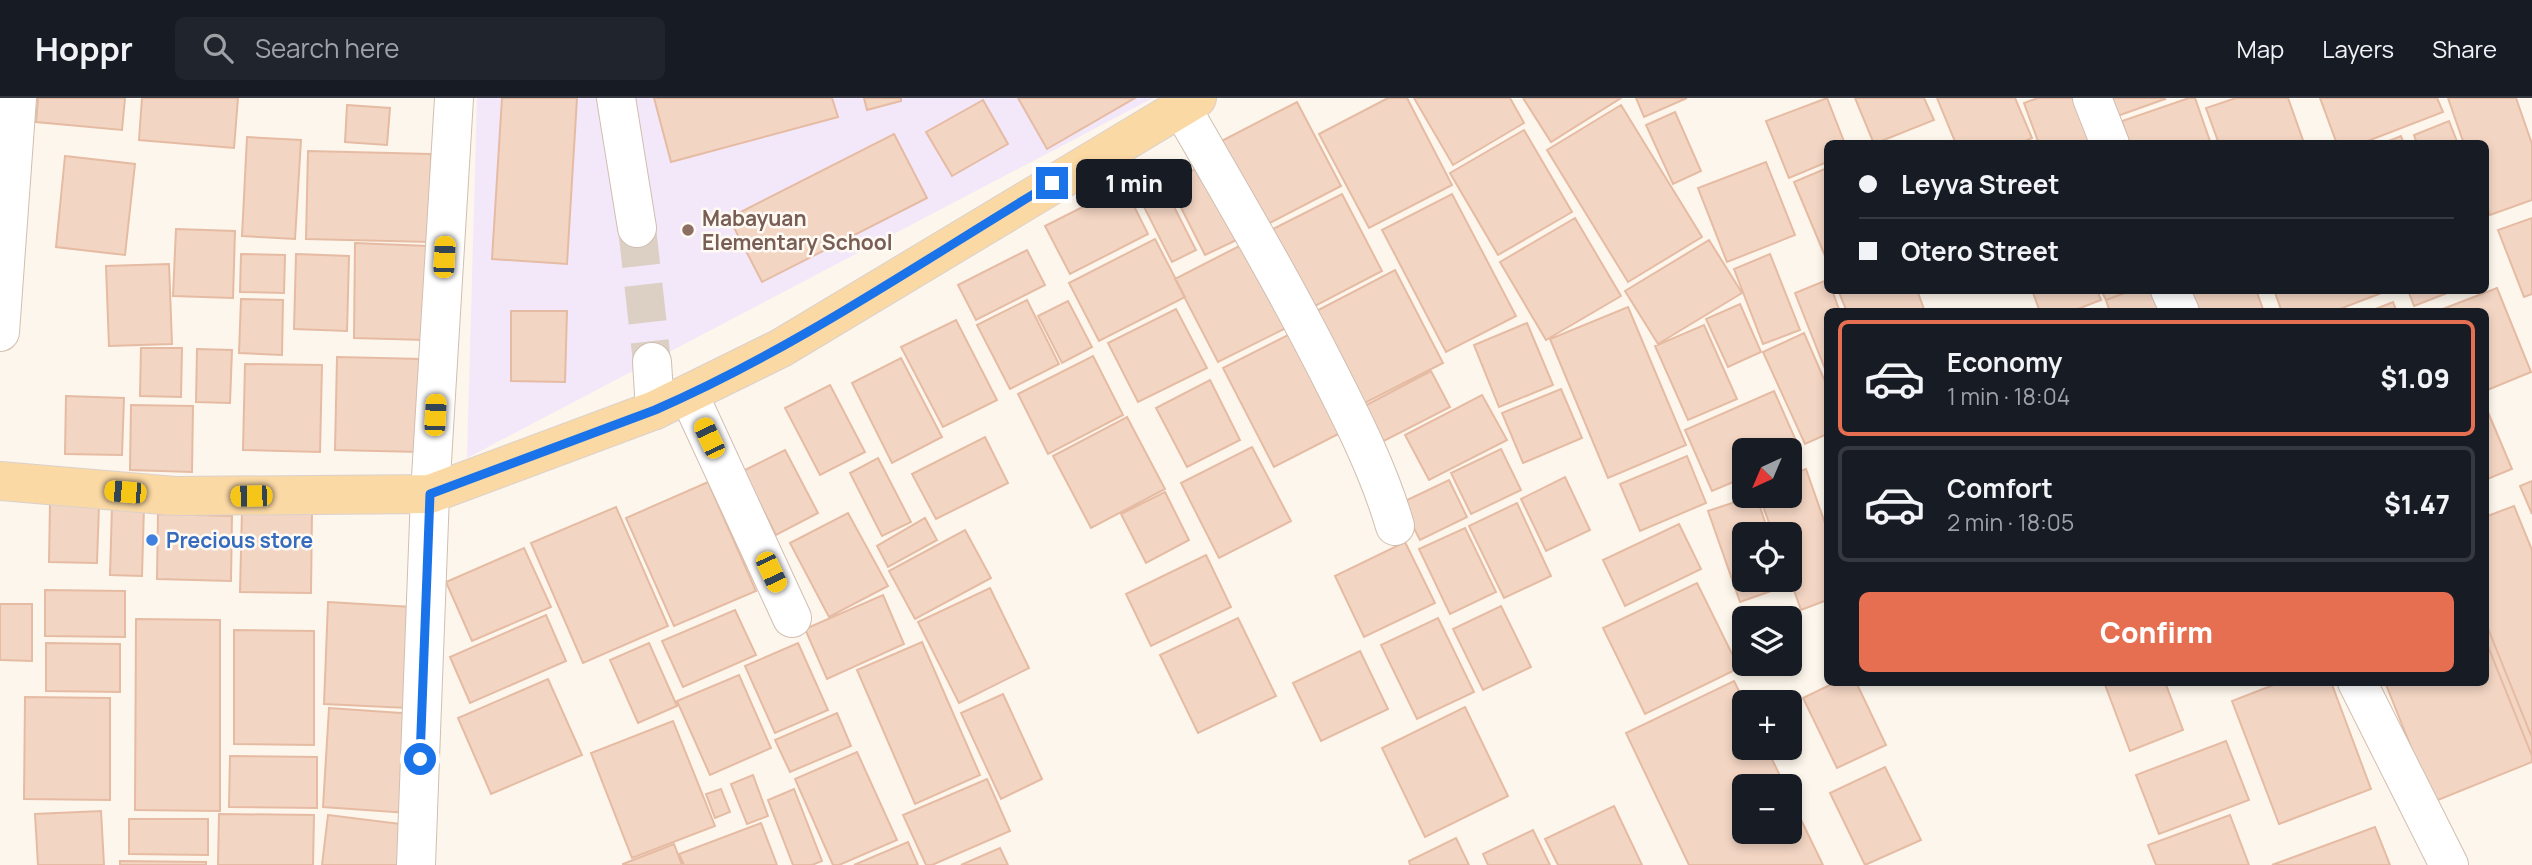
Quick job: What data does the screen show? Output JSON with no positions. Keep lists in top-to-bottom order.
{
  "places": ["Mabayuan Elementary School", "Precious store"],
  "north": "bottom left",
  "page": {
    "header": "Hoppr",
    "search": "Search here",
    "nav": ["Map", "Layers", "Share"],
    "banner": ["Leyva Street", "Otero Street"],
    "bubble": "1 min",
    "list": [
      {
        "name": "Economy",
        "note": "1 min · 18:04",
        "value": "$1.09"
      },
      {
        "name": "Comfort",
        "note": "2 min · 18:05",
        "value": "$1.47"
      }
    ],
    "map_buttons": ["+", "−"],
    "buttons": "Confirm"
  }
}
